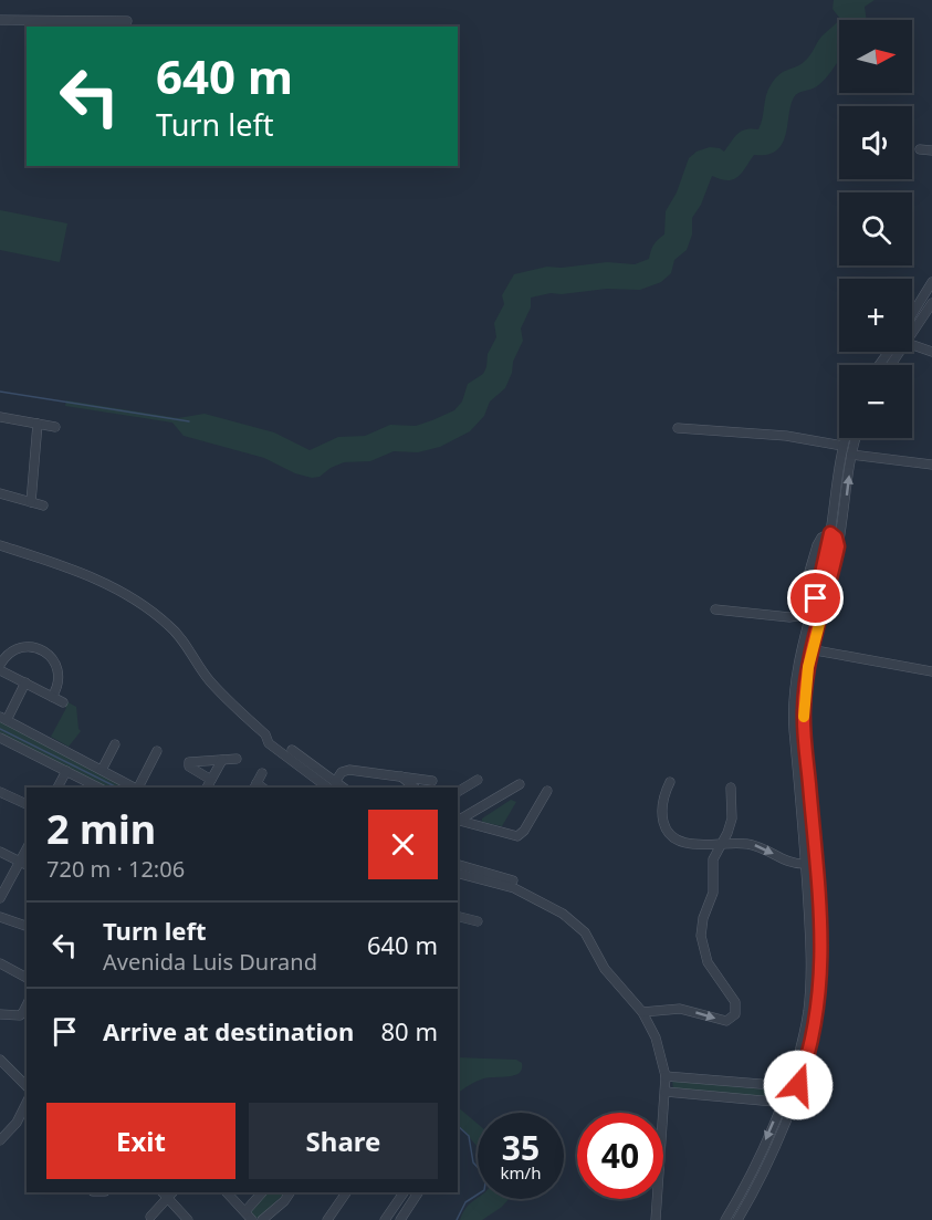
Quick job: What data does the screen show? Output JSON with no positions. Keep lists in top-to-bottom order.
{
  "north": "right",
  "page": {
    "map_buttons": ["+", "−"],
    "turn": ["640 m", "Turn left"],
    "heading": ["2 min", "720 m · 12:06"],
    "list": [
      {
        "name": "Turn left",
        "note": "Avenida Luis Durand",
        "value": "640 m"
      },
      {
        "name": "Arrive at destination",
        "value": "80 m"
      }
    ],
    "buttons": ["Exit", "Share"],
    "speed": "35 km/h",
    "limit": "40"
  }
}
